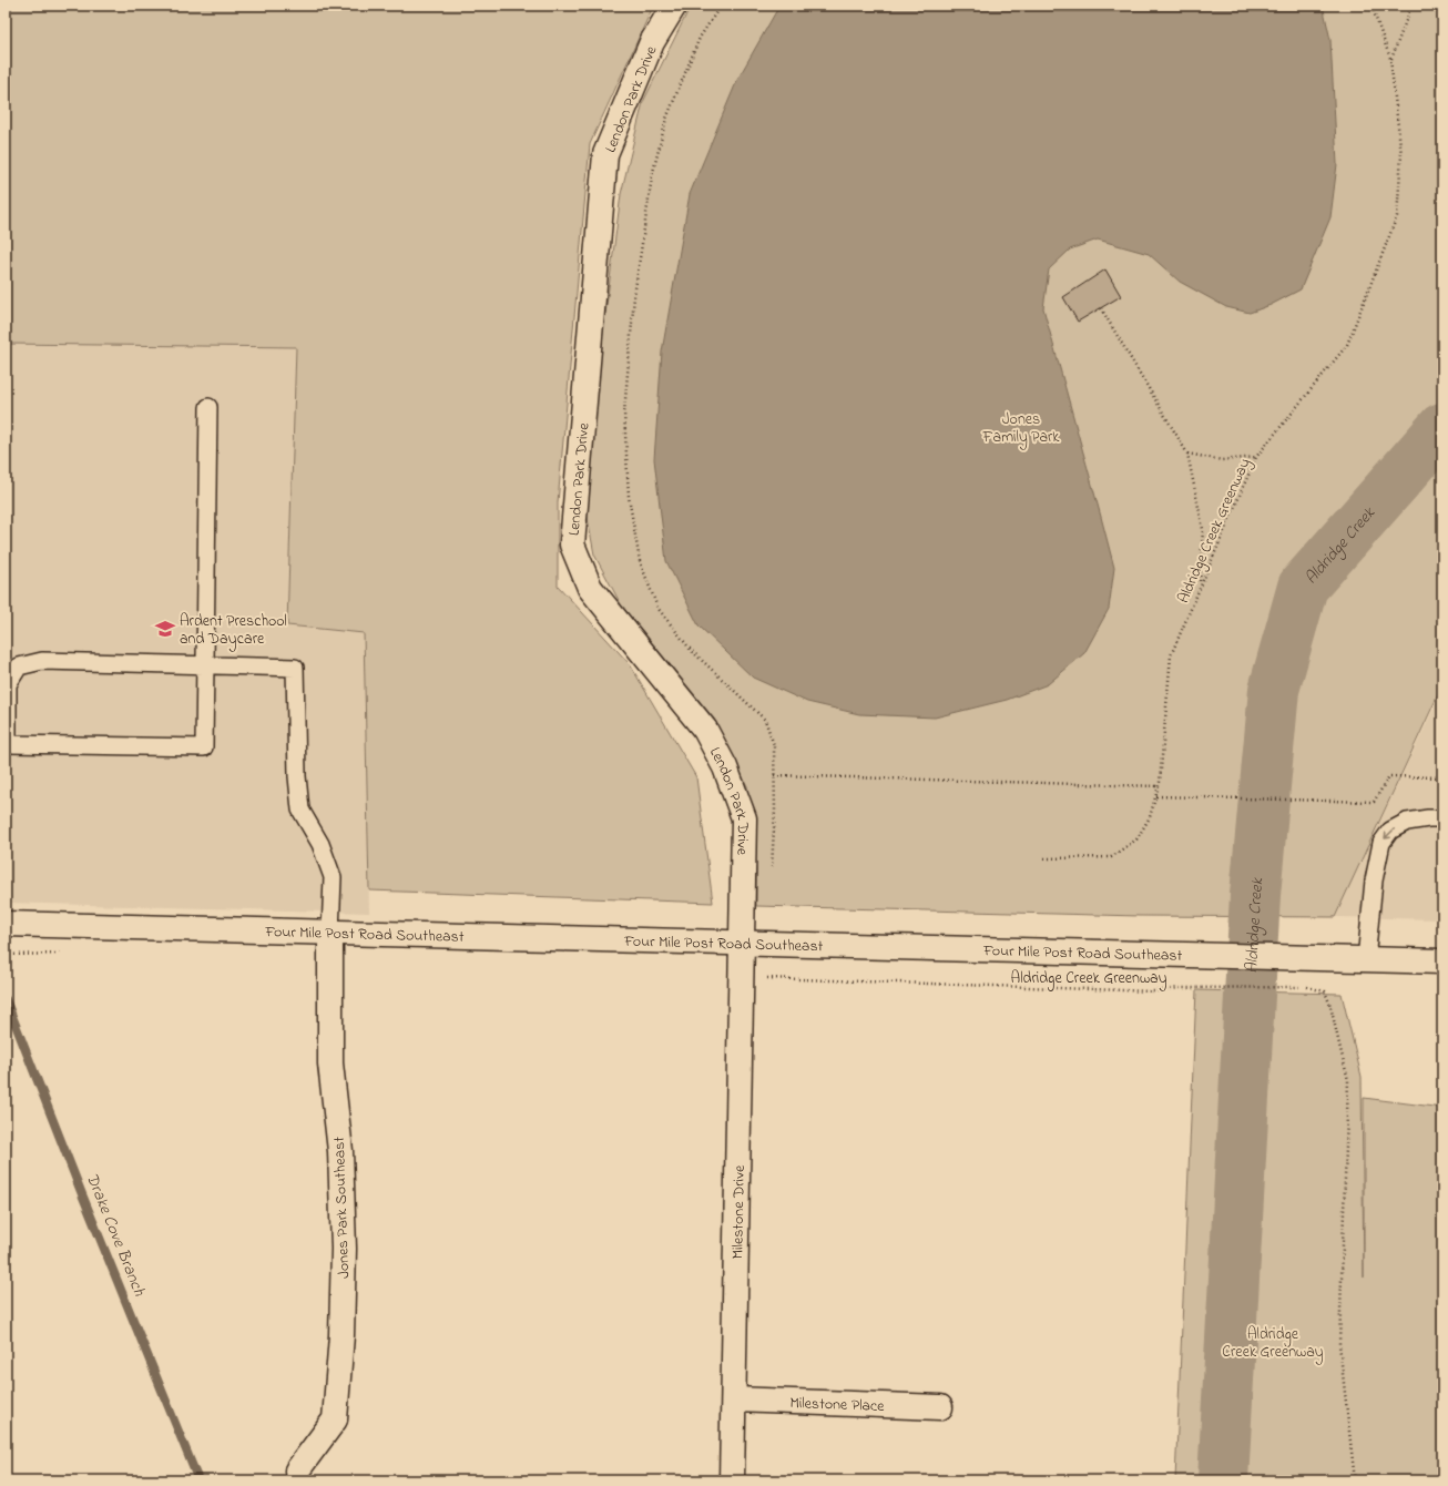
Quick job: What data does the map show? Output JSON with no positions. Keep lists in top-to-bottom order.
{
  "streets": {
    "street": [
      "Lendon Park Drive",
      "Four Mile Post Road Southeast",
      "Jones Park Southeast",
      "Milestone Drive",
      "Milestone Place"
    ],
    "path": ["Aldridge Creek Greenway"]
  },
  "crossings": [
    ["Lendon Park Drive", "Four Mile Post Road Southeast"],
    ["Lendon Park Drive", "Milestone Drive"],
    ["Aldridge Creek Greenway", "Four Mile Post Road Southeast"],
    ["Four Mile Post Road Southeast", "Jones Park Southeast"],
    ["Four Mile Post Road Southeast", "Milestone Drive"],
    ["Milestone Drive", "Milestone Place"]
  ],
  "water": ["Aldridge Creek", "Drake Cove Branch"],
  "parks": ["Jones Family Park", "Aldridge Creek Greenway"],
  "places": {
    "school or university": ["Ardent Preschool and Daycare"]
  }
}
